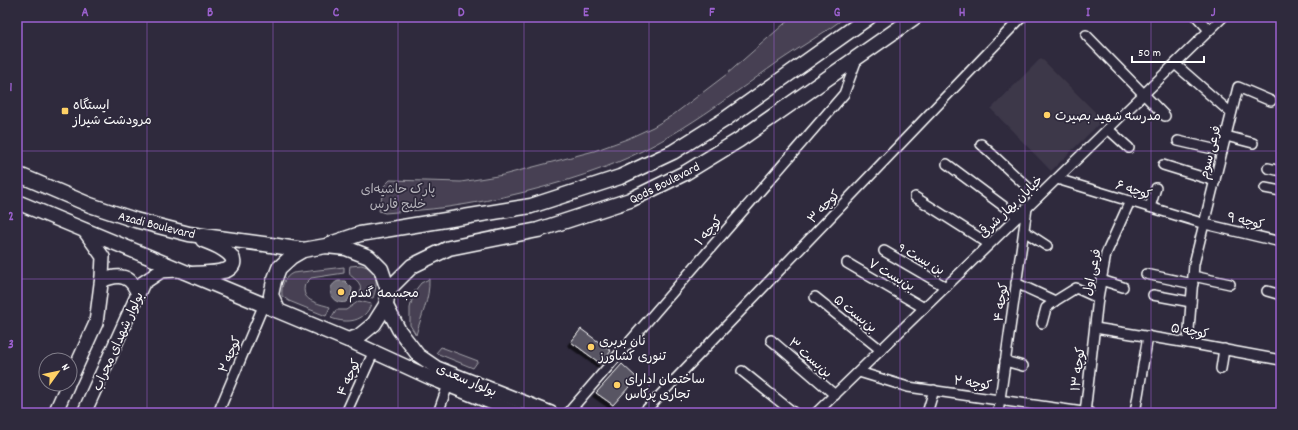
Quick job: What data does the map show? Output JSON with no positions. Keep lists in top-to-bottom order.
{
  "streets": {
    "main road": [
      "Qods Boulevard",
      "Azadi Boulevard",
      "بولوار شهدای محراب",
      "بولوار سعدی"
    ],
    "street": [
      "فرعی سوم",
      "کوچه ۶",
      "کوچه ۳",
      "خیابان بهار شرقی",
      "کوچه ۹",
      "کوچه ۱",
      "بن بست 9",
      "فرعی اول",
      "بن‌بست ۷",
      "کوچه ۴",
      "بن‌بست ۵",
      "کوچه ۵",
      "کوچه ۲",
      "بن‌بست ۳",
      "کوچه ۱۳"
    ]
  },
  "crossings": [
    ["فرعی سوم", "کوچه ۶"],
    ["فرعی سوم", "کوچه ۹"],
    ["Qods Boulevard", "Azadi Boulevard"],
    ["Qods Boulevard", "کوچه ۱"],
    ["Qods Boulevard", "بولوار سعدی"],
    ["کوچه ۶", "خیابان بهار شرقی"],
    ["کوچه ۶", "کوچه ۹"],
    ["کوچه ۶", "فرعی اول"],
    ["خیابان بهار شرقی", "بن بست 9"],
    ["خیابان بهار شرقی", "بن‌بست ۷"],
    ["خیابان بهار شرقی", "کوچه ۴"],
    ["خیابان بهار شرقی", "بن‌بست ۵"],
    ["خیابان بهار شرقی", "کوچه ۲"],
    ["خیابان بهار شرقی", "بن‌بست ۳"],
    ["Azadi Boulevard", "بولوار سعدی"],
    ["فرعی اول", "کوچه ۵"],
    ["فرعی اول", "کوچه ۱۳"],
    ["کوچه ۴", "کوچه ۲"],
    ["کوچه ۴", "بولوار سعدی"],
    ["کوچه ۵", "کوچه ۱۳"],
    ["کوچه ۲", "کوچه ۱۳"]
  ],
  "parks": ["پارک حاشیه‌ای خلیج فارس"],
  "places": {
    "transit": ["ایستگاه مرودشت شیراز"],
    "other": [
      "مدرسه شهید بصیرت",
      "مجسمه گندم",
      "نان بربری تنوری کشاورز",
      "ساختمان ادارای تجاری پرکاس"
    ]
  },
  "scale_bar": "50 m",
  "north": "top right",
  "grid": {
    "columns": [
      "A",
      "B",
      "C",
      "D",
      "E",
      "F",
      "G",
      "H",
      "I",
      "J"
    ],
    "rows": ["1", "2", "3"]
  }
}
